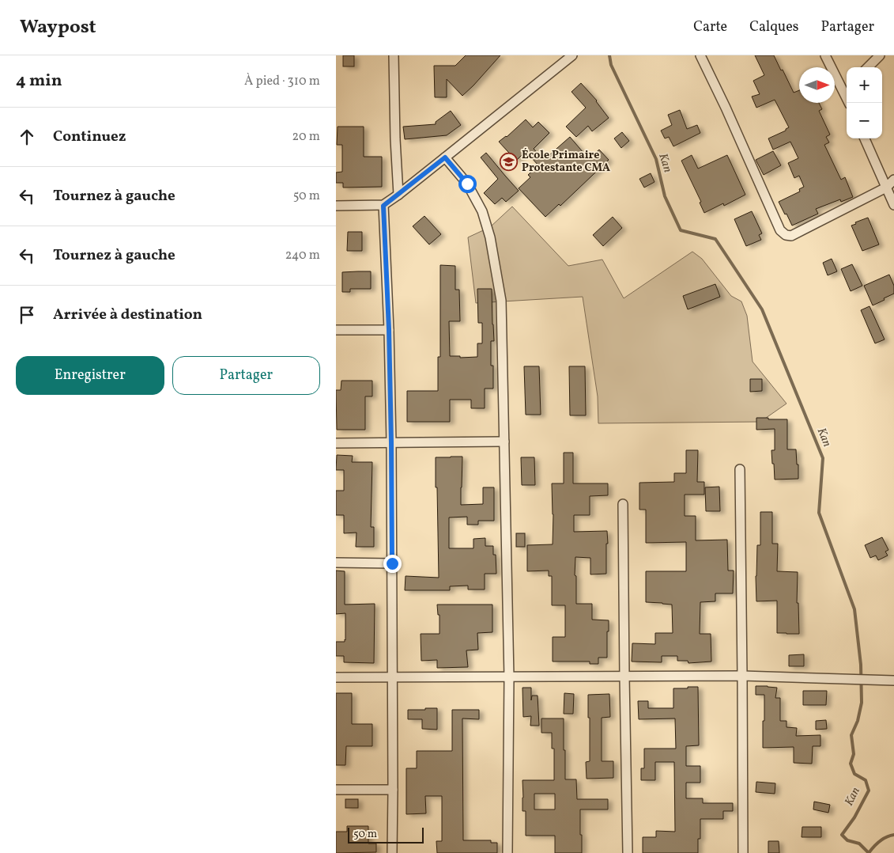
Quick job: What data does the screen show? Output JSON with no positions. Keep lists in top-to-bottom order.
{
  "water": ["Kan"],
  "places": {
    "school or university": ["École Primaire Protestante CMA"]
  },
  "scale_bar": "50 m",
  "north": "right",
  "page": {
    "header": "Waypost",
    "nav": ["Carte", "Calques", "Partager"],
    "heading": ["4 min", "À pied · 310 m"],
    "map_buttons": ["+", "−"],
    "list": [
      ["Continuez", "20 m"],
      ["Tournez à gauche", "50 m"],
      ["Tournez à gauche", "240 m"],
      "Arrivée à destination"
    ],
    "buttons": ["Enregistrer", "Partager"],
    "scale": "50 m"
  }
}
